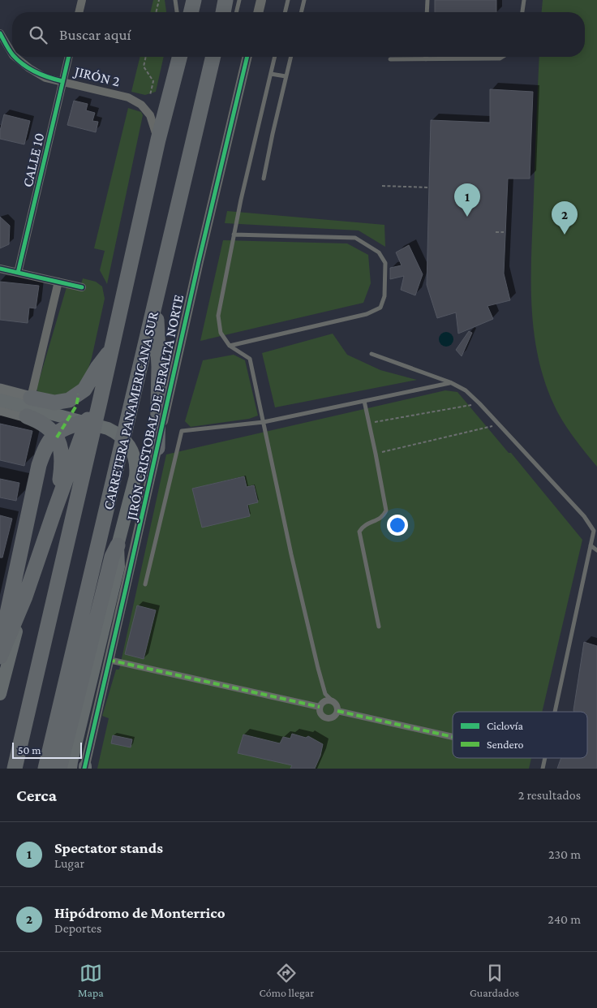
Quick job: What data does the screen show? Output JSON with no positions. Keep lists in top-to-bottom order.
{
  "streets": {
    "highway": ["CARRETERA PANAMERICANA SUR"],
    "street": ["JIRÓN 2", "CALLE 10", "JIRÓN CRISTOBAL DE PERALTA NORTE"]
  },
  "crossings": [
    ["JIRÓN 2", "CALLE 10"]
  ],
  "legend": ["Ciclovía", "Sendero"],
  "scale_bar": "50 m",
  "page": {
    "search": "Buscar aquí",
    "pins": ["1", "2"],
    "scale": "50 m",
    "heading": ["Cerca", "2 resultados"],
    "list": [
      {
        "mark": "1",
        "name": "Spectator stands",
        "note": "Lugar",
        "value": "230 m"
      },
      {
        "mark": "2",
        "name": "Hipódromo de Monterrico",
        "note": "Deportes",
        "value": "240 m"
      }
    ],
    "nav": ["Mapa", "Cómo llegar", "Guardados"]
  }
}
